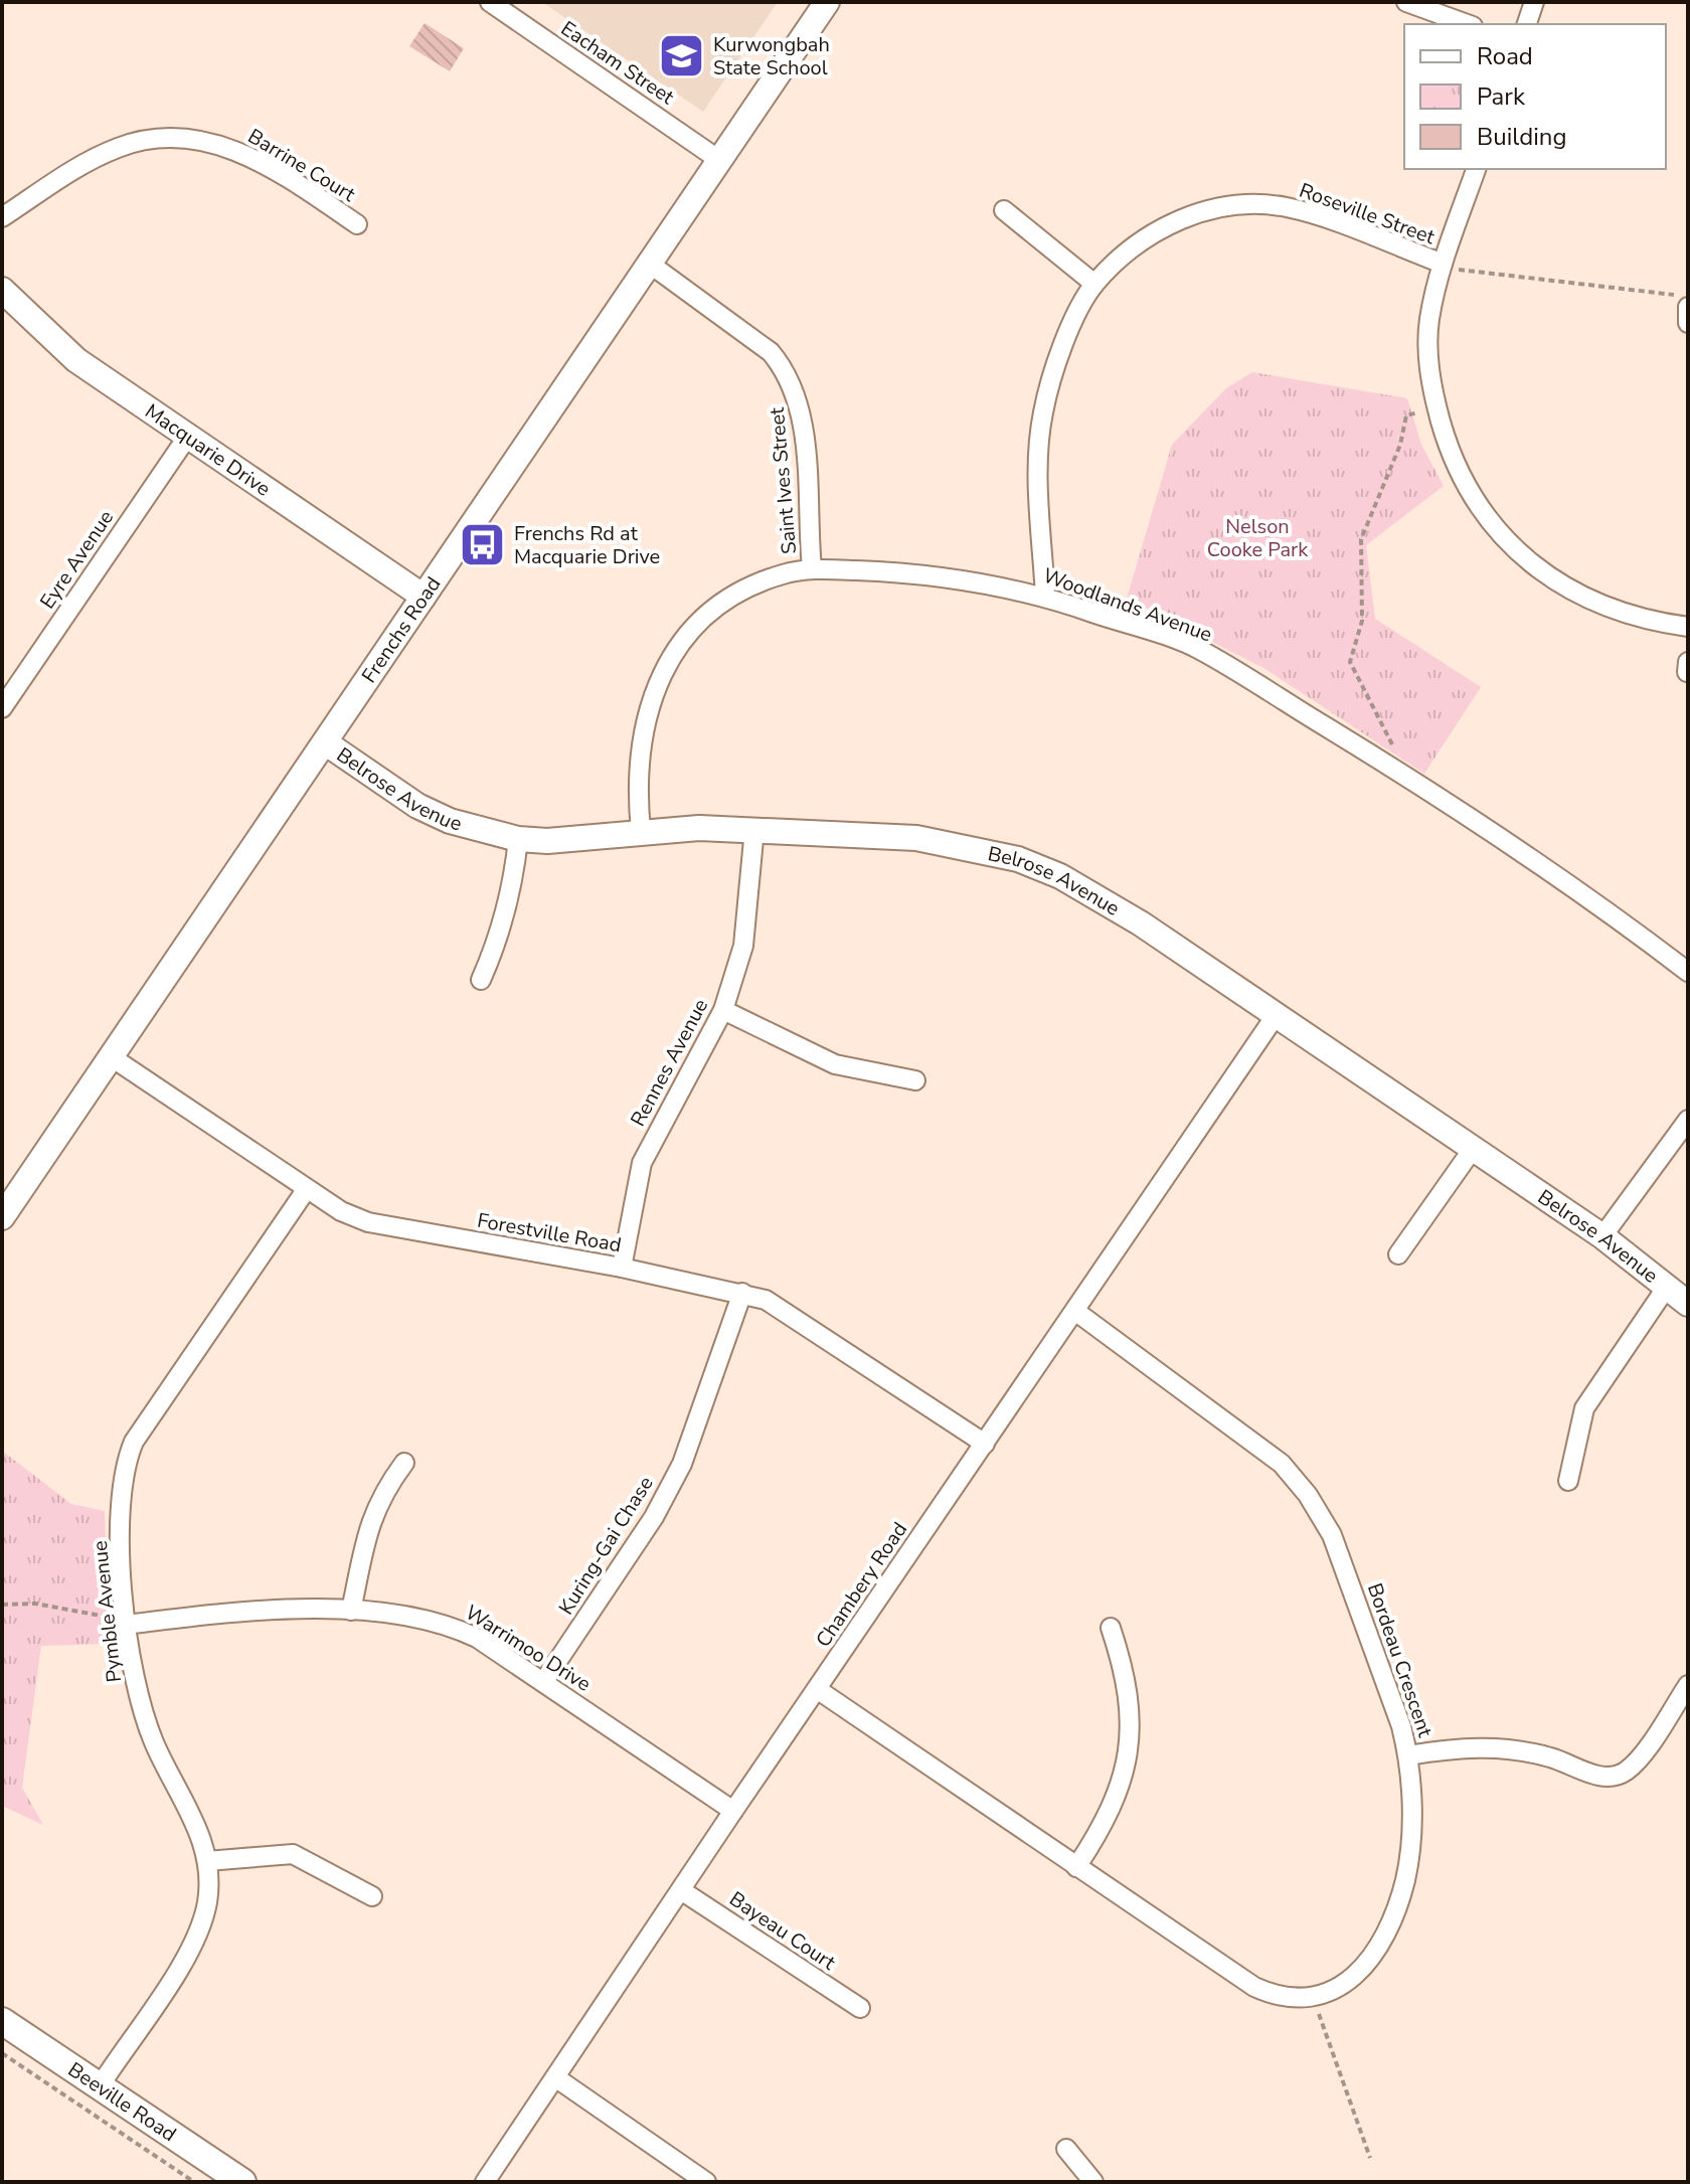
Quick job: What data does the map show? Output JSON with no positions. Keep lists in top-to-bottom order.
{
  "streets": {
    "main road": ["Beeville Road"],
    "street": [
      "Eacham Street",
      "Barrine Court",
      "Roseville Street",
      "Macquarie Drive",
      "Saint Ives Street",
      "Eyre Avenue",
      "Woodlands Avenue",
      "Frenchs Road",
      "Belrose Avenue",
      "Rennes Avenue",
      "Forestville Road",
      "Kuring-Gai Chase",
      "Chambery Road",
      "Pymble Avenue",
      "Warrimoo Drive",
      "Bordeau Crescent",
      "Bayeau Court"
    ]
  },
  "crossings": [
    ["Eacham Street", "Frenchs Road"],
    ["Roseville Street", "Woodlands Avenue"],
    ["Macquarie Drive", "Eyre Avenue"],
    ["Macquarie Drive", "Frenchs Road"],
    ["Saint Ives Street", "Woodlands Avenue"],
    ["Saint Ives Street", "Frenchs Road"],
    ["Woodlands Avenue", "Belrose Avenue"],
    ["Frenchs Road", "Belrose Avenue"],
    ["Frenchs Road", "Forestville Road"],
    ["Belrose Avenue", "Rennes Avenue"],
    ["Belrose Avenue", "Chambery Road"],
    ["Rennes Avenue", "Forestville Road"],
    ["Forestville Road", "Kuring-Gai Chase"],
    ["Forestville Road", "Chambery Road"],
    ["Forestville Road", "Pymble Avenue"],
    ["Kuring-Gai Chase", "Warrimoo Drive"],
    ["Chambery Road", "Warrimoo Drive"],
    ["Chambery Road", "Bordeau Crescent"],
    ["Chambery Road", "Bayeau Court"],
    ["Pymble Avenue", "Warrimoo Drive"],
    ["Pymble Avenue", "Beeville Road"]
  ],
  "parks": ["Nelson Cooke Park"],
  "places": {
    "school or university": ["Kurwongbah State School"],
    "bus stop": ["Frenchs Rd at Macquarie Drive"]
  },
  "legend": ["Road", "Park", "Building"]
}
